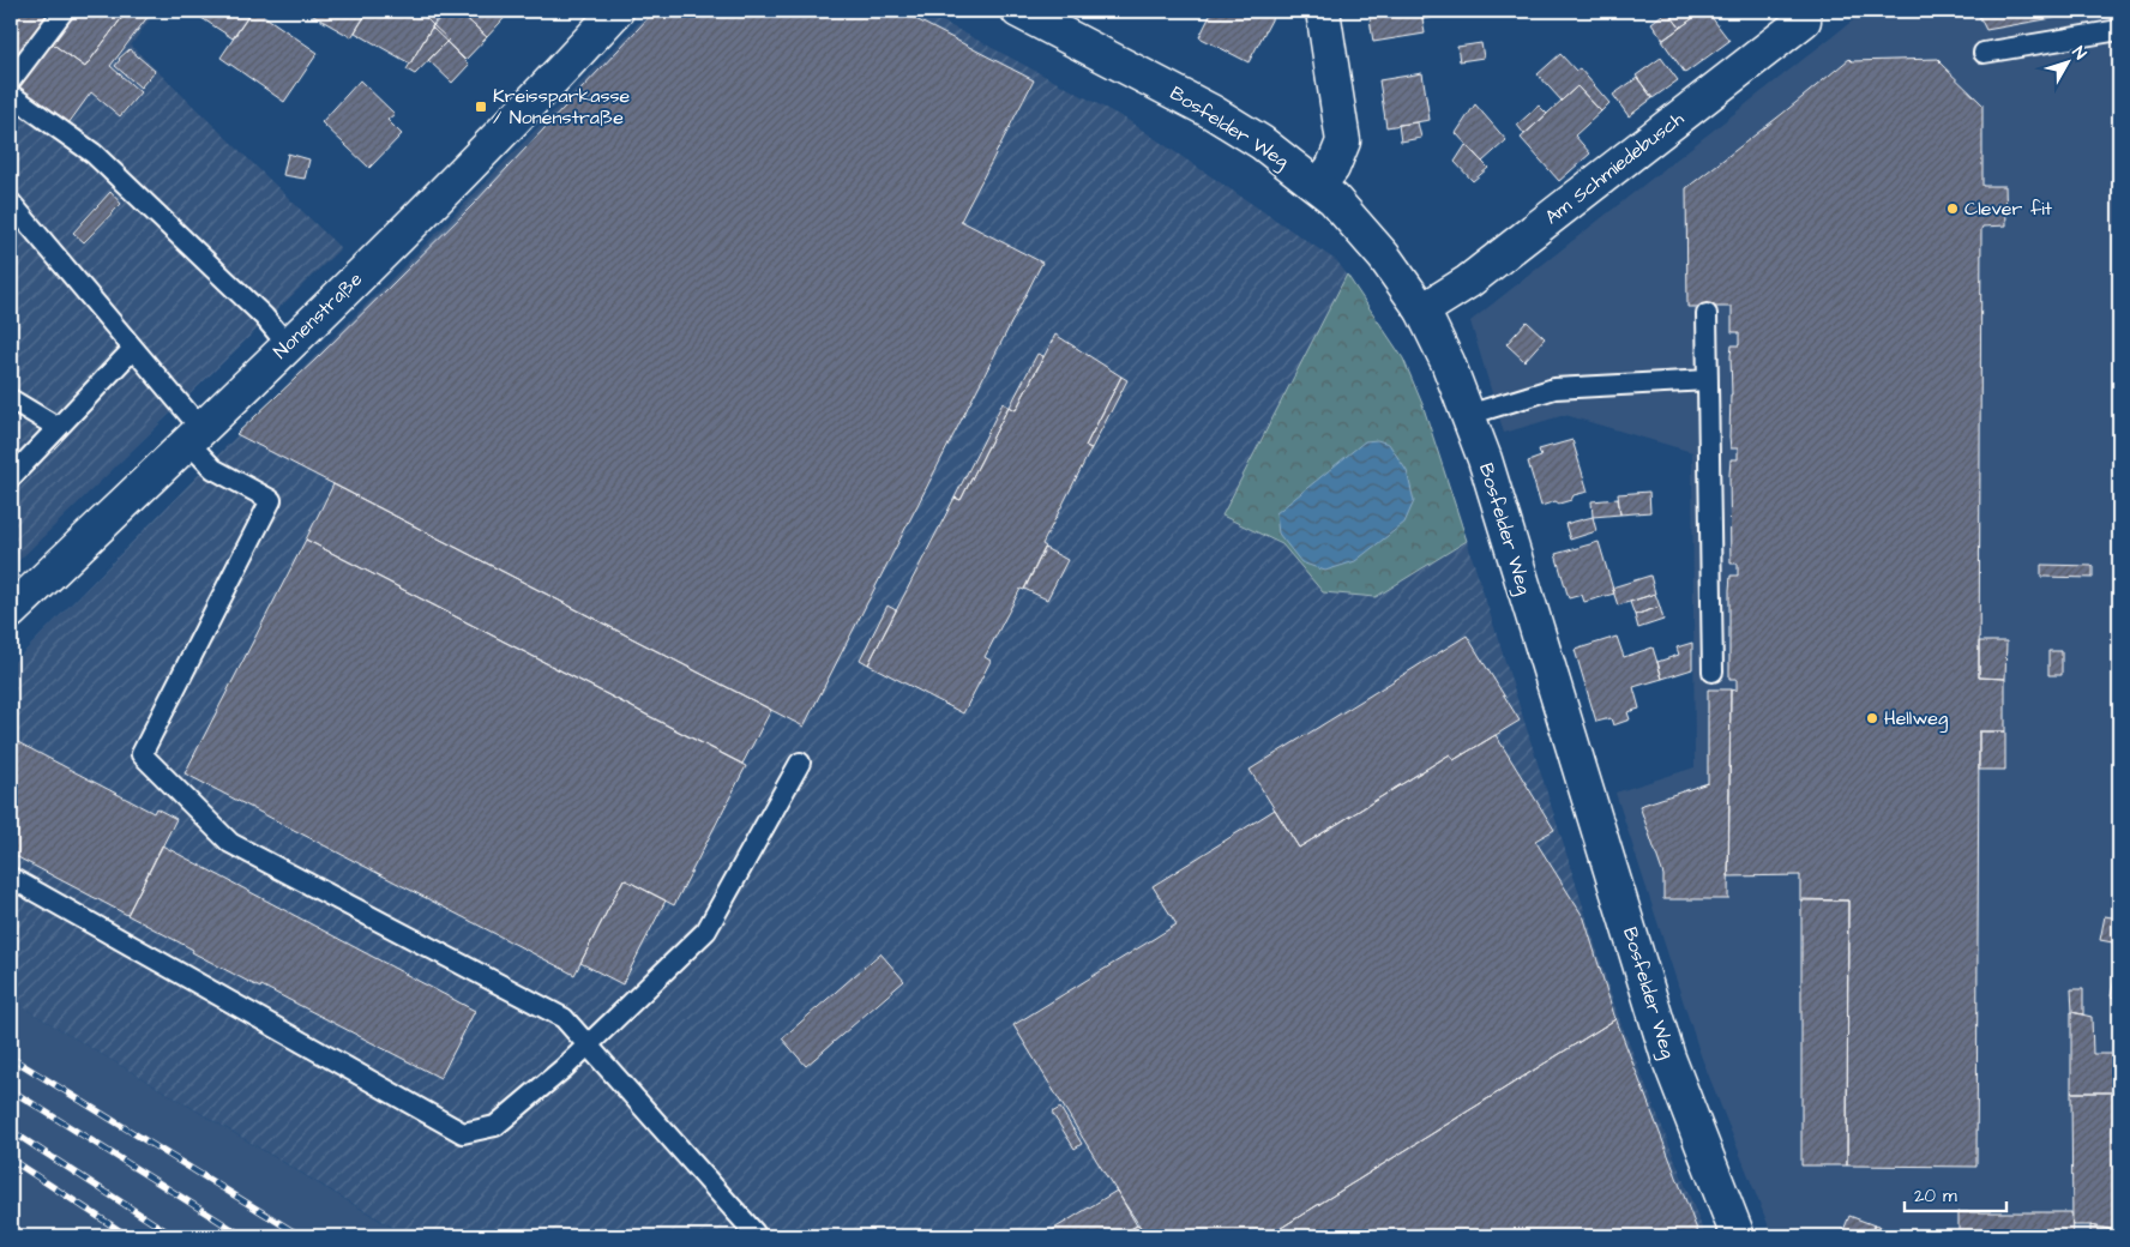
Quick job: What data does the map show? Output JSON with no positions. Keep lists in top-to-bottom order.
{
  "streets": {
    "street": ["Bosfelder Weg", "Am Schmiedebusch", "Nonenstraße"]
  },
  "crossings": [
    ["Bosfelder Weg", "Am Schmiedebusch"]
  ],
  "places": {
    "transit": ["Kreissparkasse / Nonenstraße"],
    "other": ["Clever fit", "Hellweg"]
  },
  "scale_bar": "20 m",
  "north": "top right"
}
